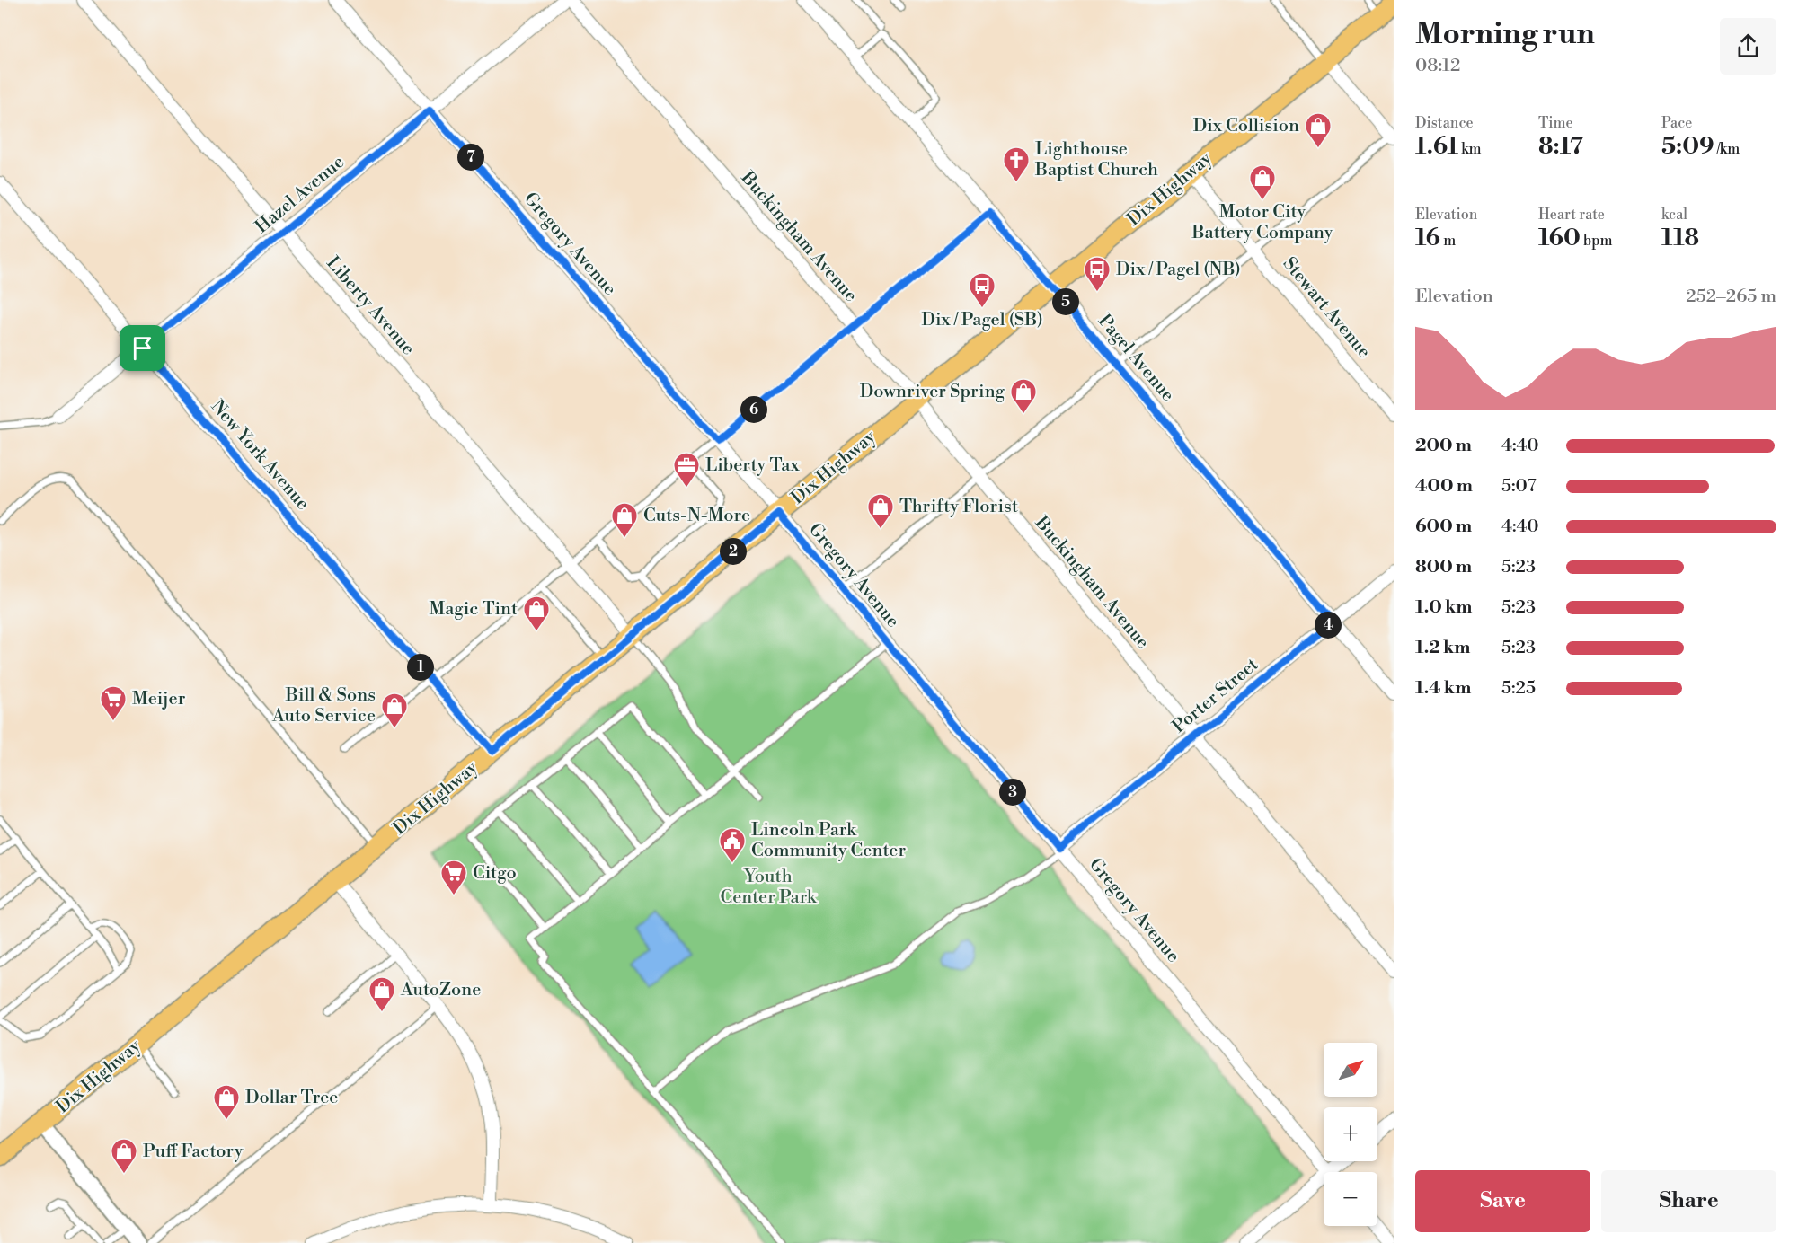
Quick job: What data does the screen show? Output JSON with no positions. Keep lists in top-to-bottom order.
{
  "streets": {
    "main road": ["Dix Highway"],
    "street": [
      "Hazel Avenue",
      "Buckingham Avenue",
      "Gregory Avenue",
      "Liberty Avenue",
      "Stewart Avenue",
      "Pagel Avenue",
      "New York Avenue",
      "Porter Street"
    ]
  },
  "crossings": [
    ["Dix Highway", "Buckingham Avenue"],
    ["Dix Highway", "Gregory Avenue"],
    ["Dix Highway", "Liberty Avenue"],
    ["Dix Highway", "Stewart Avenue"],
    ["Dix Highway", "Pagel Avenue"],
    ["Dix Highway", "New York Avenue"],
    ["Hazel Avenue", "Gregory Avenue"],
    ["Hazel Avenue", "Liberty Avenue"],
    ["Hazel Avenue", "New York Avenue"],
    ["Buckingham Avenue", "Porter Street"],
    ["Gregory Avenue", "Porter Street"],
    ["Pagel Avenue", "Porter Street"]
  ],
  "parks": ["Youth Center Park"],
  "places": {
    "shop": [
      "Dix Collision",
      "Motor City Battery Company",
      "Downriver Spring",
      "Thrifty Florist",
      "Cuts-N-More",
      "Magic Tint",
      "Bill & Sons Auto Service",
      "AutoZone",
      "Dollar Tree",
      "Puff Factory"
    ],
    "church": ["Lighthouse Baptist Church"],
    "bus stop": ["Dix / Pagel (NB)", "Dix / Pagel (SB)"],
    "office": ["Liberty Tax"],
    "supermarket": ["Meijer", "Citgo"],
    "public building": ["Lincoln Park Community Center"]
  },
  "north": "top right",
  "page": {
    "heading": ["Morning run", "08:12"],
    "stats": [
      ["Distance", "1.61 km"],
      ["Time", "8:17"],
      ["Pace", "5:09 /km"],
      ["Elevation", "16 m"],
      ["Heart rate", "160 bpm"],
      ["kcal", "118"]
    ],
    "pins": [
      "7",
      "5",
      "6",
      "2",
      "4",
      "1",
      "3"
    ],
    "chart": ["Elevation", "252–265 m"],
    "list": [
      {
        "name": "200 m",
        "note": "4:40"
      },
      {
        "name": "400 m",
        "note": "5:07"
      },
      {
        "name": "600 m",
        "note": "4:40"
      },
      {
        "name": "800 m",
        "note": "5:23"
      },
      {
        "name": "1.0 km",
        "note": "5:23"
      },
      {
        "name": "1.2 km",
        "note": "5:23"
      },
      {
        "name": "1.4 km",
        "note": "5:25"
      }
    ],
    "map_buttons": ["+", "−"],
    "buttons": ["Save", "Share"]
  }
}
